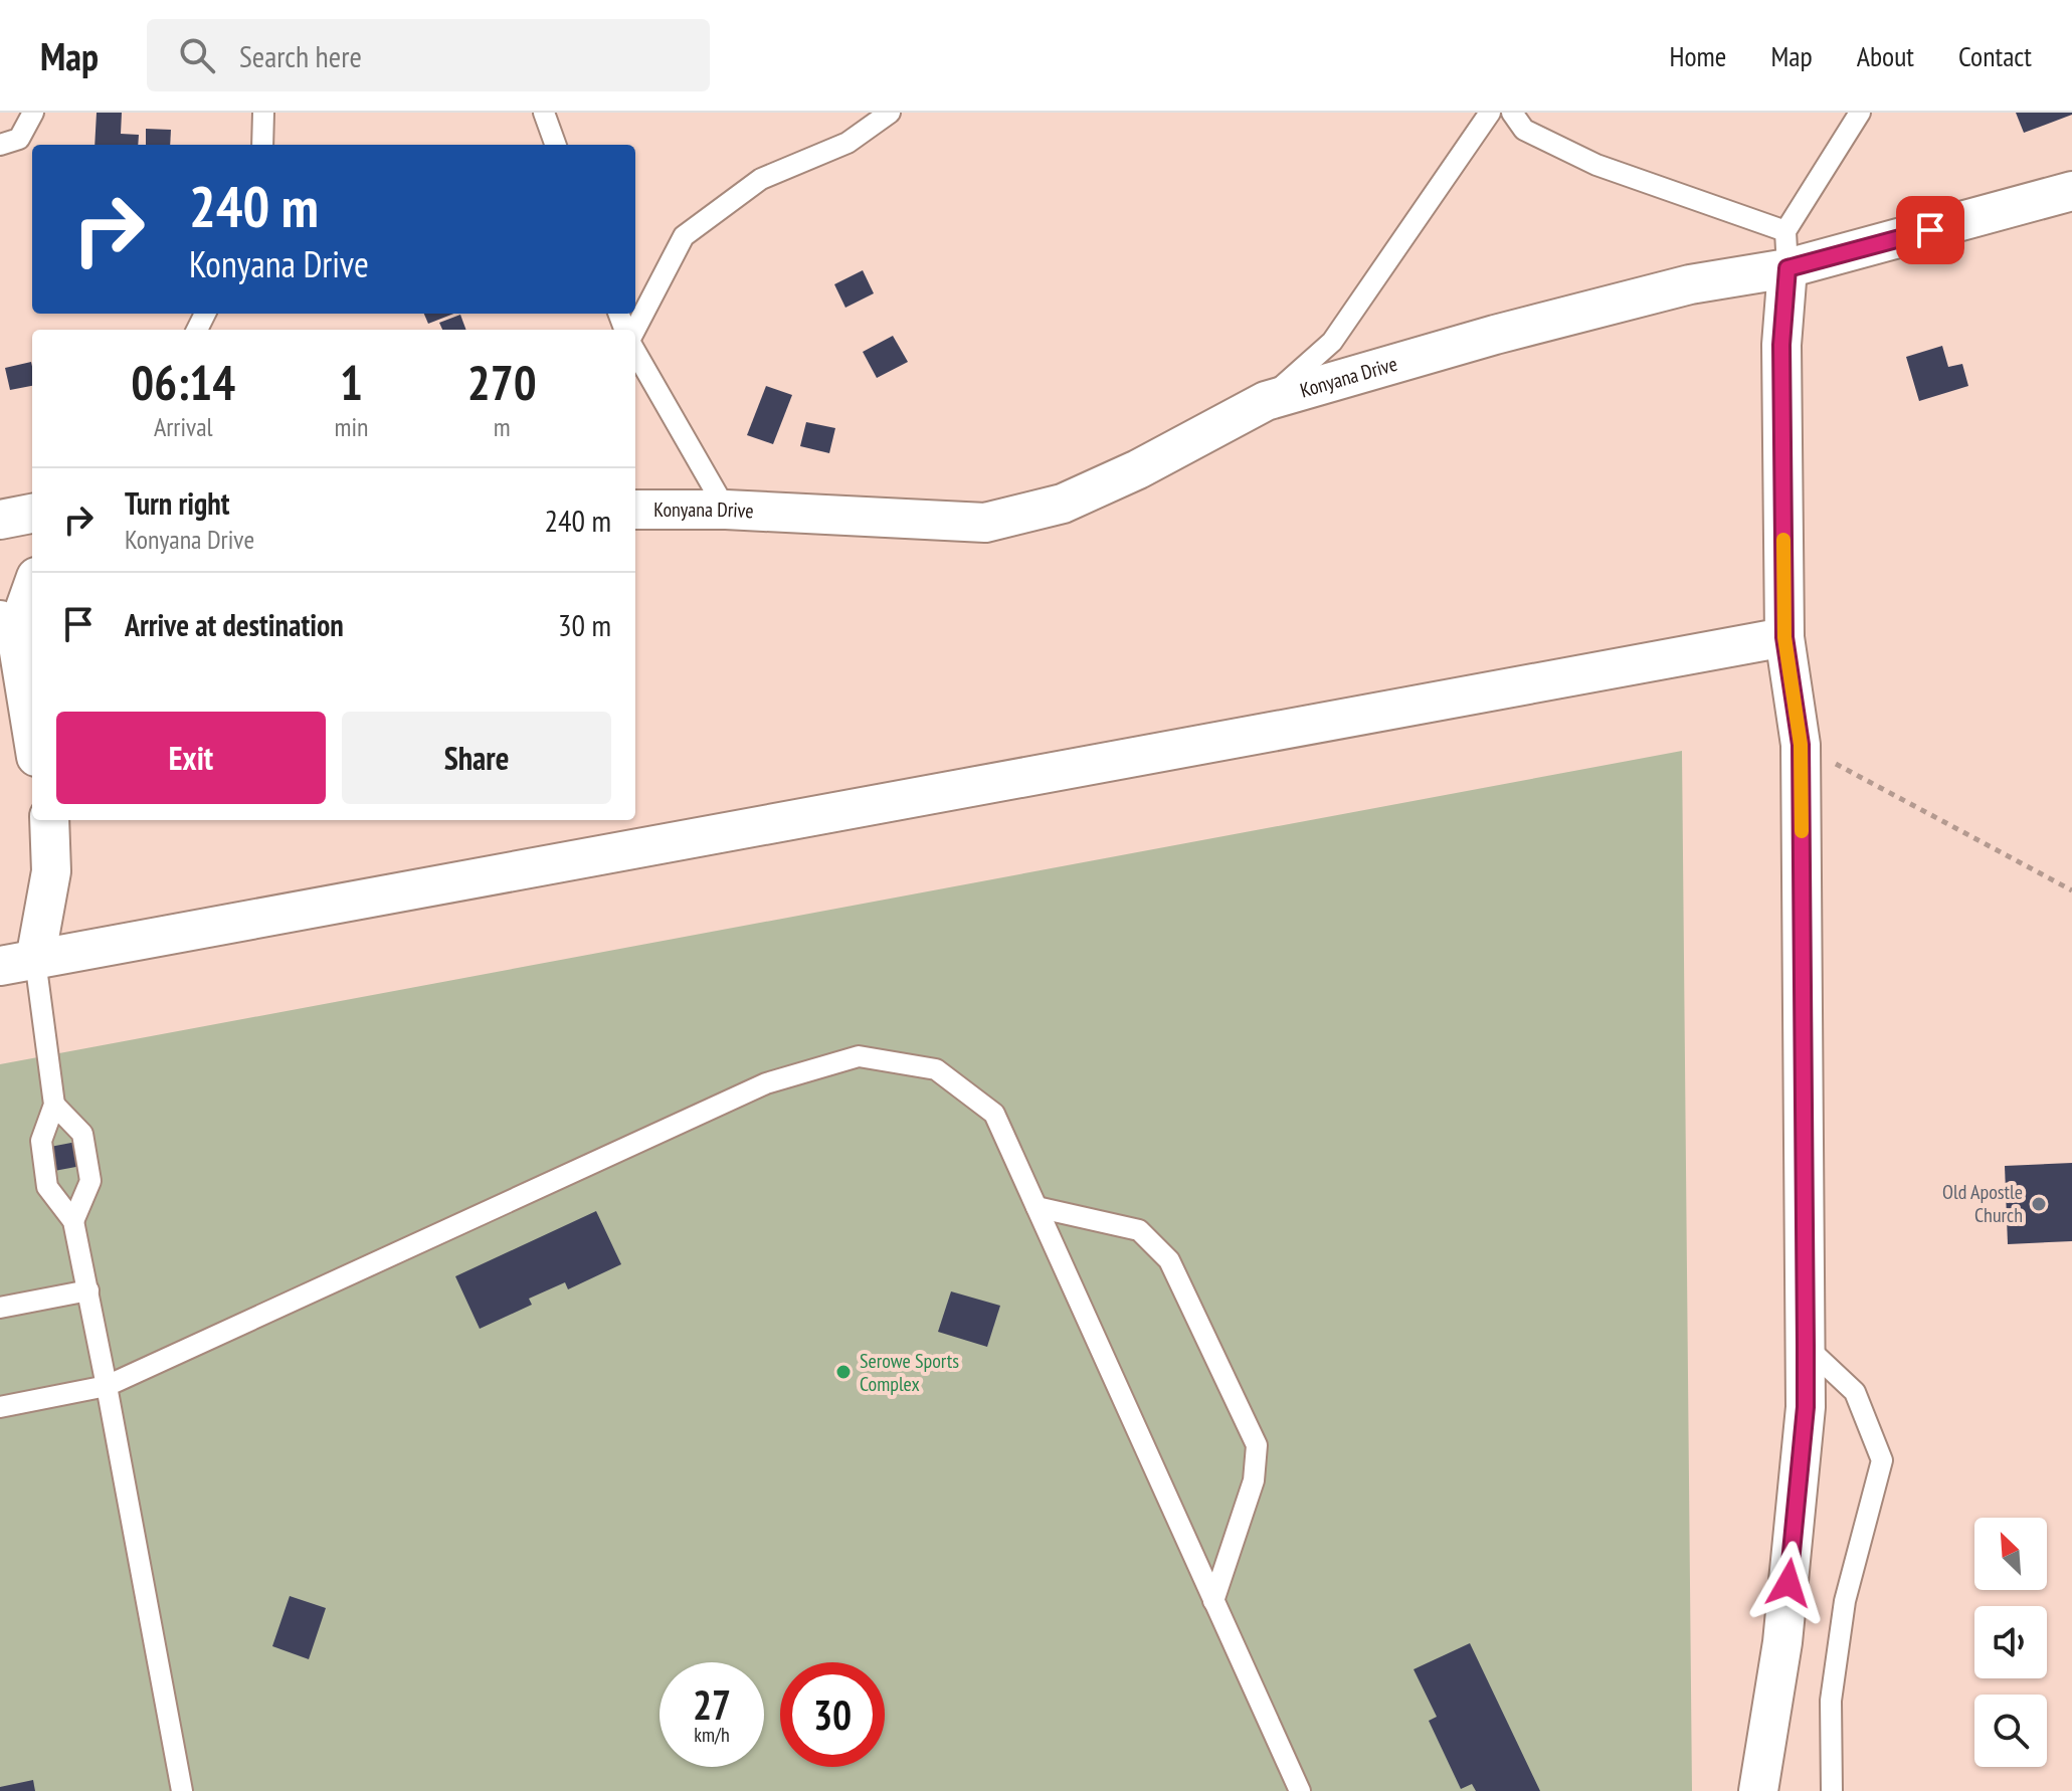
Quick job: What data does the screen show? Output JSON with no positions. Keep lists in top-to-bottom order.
{
  "streets": {
    "street": ["Konyana Drive"]
  },
  "places": ["Old Apostle Church", "Serowe Sports Complex"],
  "north": "top left",
  "page": {
    "header": "Map",
    "search": "Search here",
    "nav": [
      "Home",
      "Map",
      "About",
      "Contact"
    ],
    "turn": ["240 m", "Konyana Drive"],
    "eta": [
      "06:14",
      "Arrival",
      "1",
      "min",
      "270",
      "m"
    ],
    "list": [
      {
        "name": "Turn right",
        "note": "Konyana Drive",
        "value": "240 m"
      },
      {
        "name": "Arrive at destination",
        "value": "30 m"
      }
    ],
    "buttons": ["Exit", "Share"],
    "speed": "27 km/h",
    "limit": "30"
  }
}
